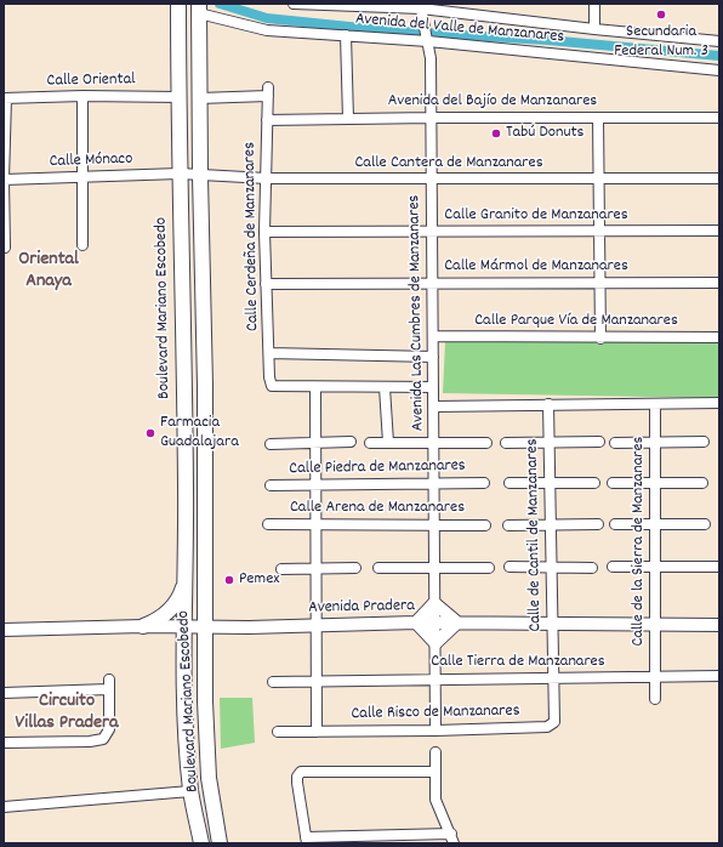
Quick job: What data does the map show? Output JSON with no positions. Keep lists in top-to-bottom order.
{
  "streets": {
    "main road": ["Boulevard Mariano Escobedo"],
    "street": [
      "Avenida del Valle de Manzanares",
      "Calle Oriental",
      "Avenida del Bajío de Manzanares",
      "Calle Mónaco",
      "Calle Cantera de Manzanares",
      "Calle Granito de Manzanares",
      "Calle Cerdeña de Manzanares",
      "Calle Mármol de Manzanares",
      "Avenida Las Cumbres de Manzanares",
      "Calle Parque Vía de Manzanares",
      "Calle Piedra de Manzanares",
      "Calle Arena de Manzanares",
      "Calle de Cantil de Manzanares",
      "Calle de la Sierra de Manzanares",
      "Avenida Pradera",
      "Calle Tierra de Manzanares",
      "Calle Risco de Manzanares"
    ]
  },
  "crossings": [
    ["Avenida del Valle de Manzanares", "Boulevard Mariano Escobedo"],
    ["Avenida del Valle de Manzanares", "Avenida Las Cumbres de Manzanares"],
    ["Calle Oriental", "Boulevard Mariano Escobedo"],
    ["Avenida del Bajío de Manzanares", "Calle Cerdeña de Manzanares"],
    ["Avenida del Bajío de Manzanares", "Avenida Las Cumbres de Manzanares"],
    ["Calle Mónaco", "Calle Cantera de Manzanares"],
    ["Calle Mónaco", "Boulevard Mariano Escobedo"],
    ["Calle Cantera de Manzanares", "Calle Cerdeña de Manzanares"],
    ["Calle Cantera de Manzanares", "Boulevard Mariano Escobedo"],
    ["Calle Cantera de Manzanares", "Avenida Las Cumbres de Manzanares"],
    ["Calle Granito de Manzanares", "Calle Cerdeña de Manzanares"],
    ["Calle Granito de Manzanares", "Avenida Las Cumbres de Manzanares"],
    ["Calle Cerdeña de Manzanares", "Calle Mármol de Manzanares"],
    ["Calle Cerdeña de Manzanares", "Boulevard Mariano Escobedo"],
    ["Calle Mármol de Manzanares", "Avenida Las Cumbres de Manzanares"],
    ["Boulevard Mariano Escobedo", "Avenida Pradera"],
    ["Avenida Las Cumbres de Manzanares", "Calle Parque Vía de Manzanares"],
    ["Avenida Las Cumbres de Manzanares", "Calle Piedra de Manzanares"],
    ["Avenida Las Cumbres de Manzanares", "Calle Arena de Manzanares"],
    ["Avenida Las Cumbres de Manzanares", "Avenida Pradera"],
    ["Avenida Las Cumbres de Manzanares", "Calle Tierra de Manzanares"],
    ["Avenida Las Cumbres de Manzanares", "Calle Risco de Manzanares"],
    ["Calle de Cantil de Manzanares", "Avenida Pradera"],
    ["Calle de Cantil de Manzanares", "Calle Tierra de Manzanares"],
    ["Calle de Cantil de Manzanares", "Calle Risco de Manzanares"],
    ["Calle de la Sierra de Manzanares", "Avenida Pradera"],
    ["Calle de la Sierra de Manzanares", "Calle Tierra de Manzanares"]
  ],
  "districts": ["Oriental Anaya", "Circuito Villas Pradera"],
  "places": [
    "Secundaria Federal Num. 3",
    "Tabú Donuts",
    "Farmacia Guadalajara",
    "Pemex"
  ]
}
